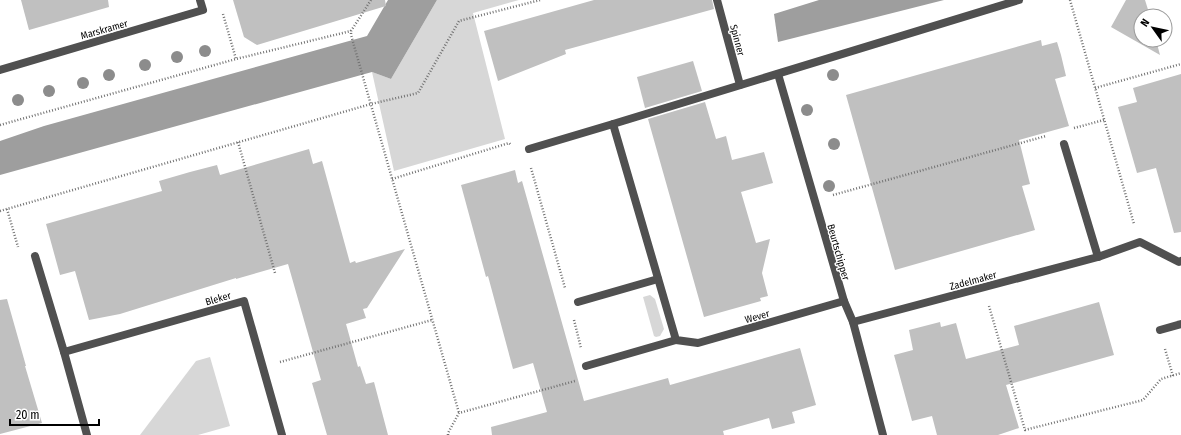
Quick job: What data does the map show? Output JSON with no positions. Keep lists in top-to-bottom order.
{
  "streets": {
    "street": [
      "Marskramer",
      "Spinner",
      "Beurtschipper",
      "Zadelmaker",
      "Bleker",
      "Wever"
    ]
  },
  "crossings": [
    ["Beurtschipper", "Zadelmaker"],
    ["Beurtschipper", "Wever"]
  ],
  "scale_bar": "20 m",
  "north": "top left"
}
